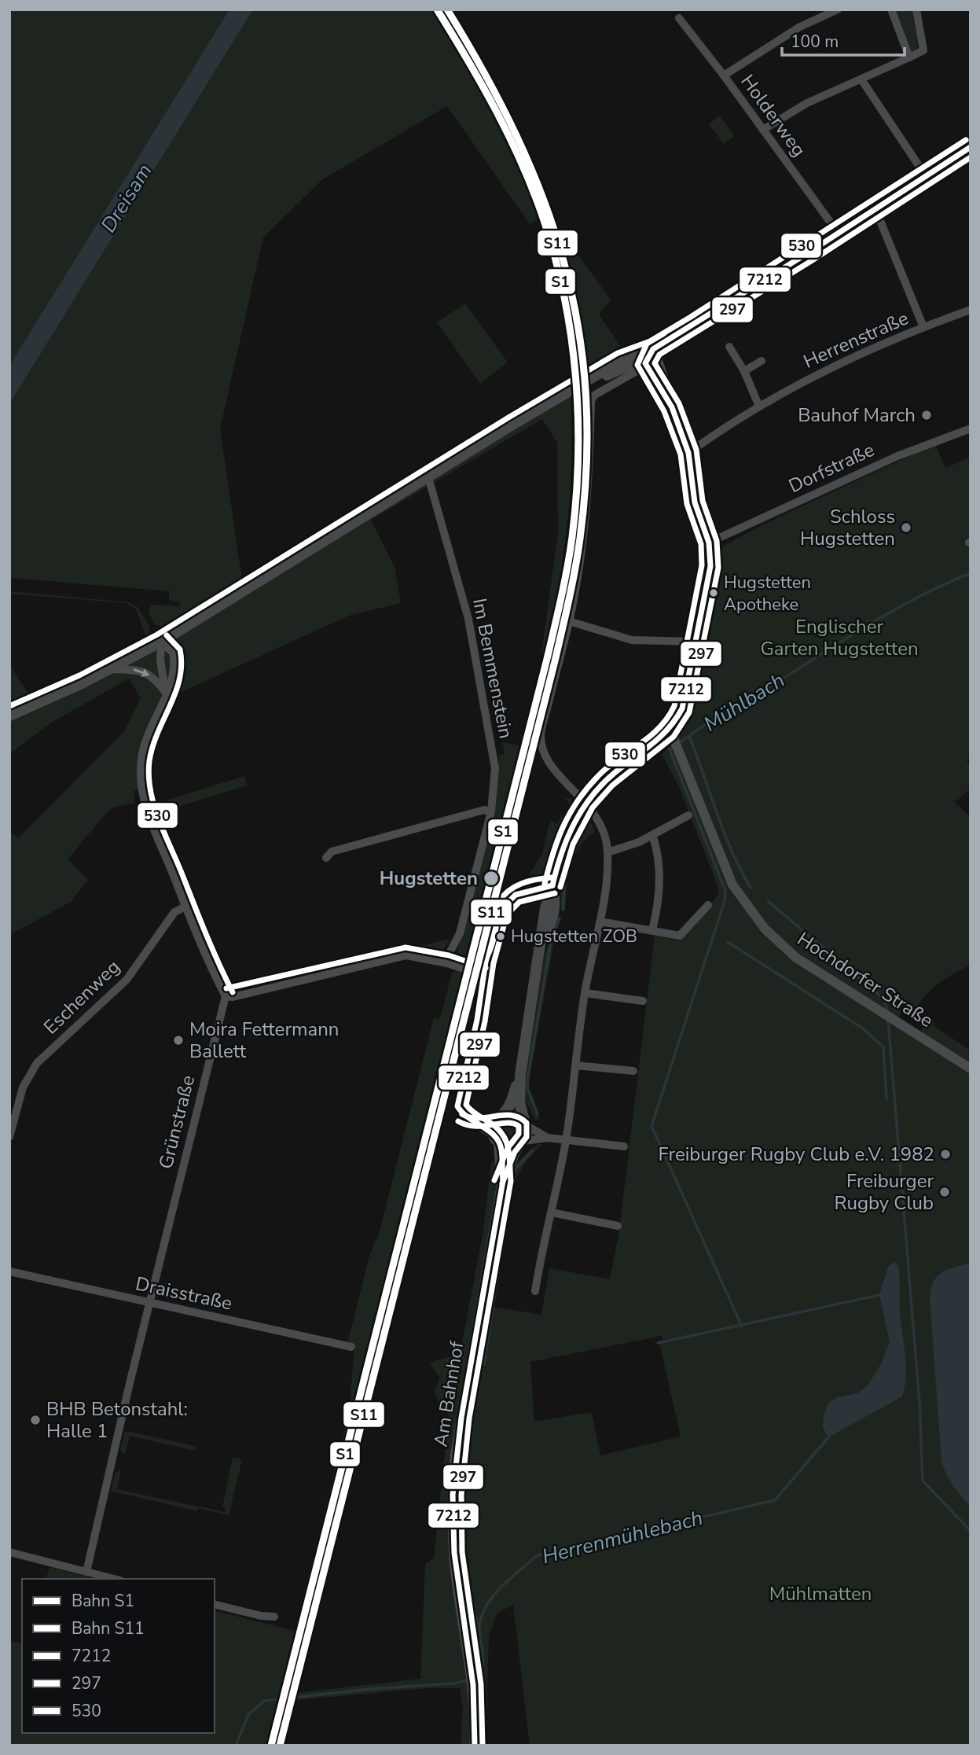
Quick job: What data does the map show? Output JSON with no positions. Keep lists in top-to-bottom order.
{
  "streets": {
    "main road": ["Am Bahnhof"],
    "street": [
      "Holderweg",
      "Herrenstraße",
      "Dorfstraße",
      "Im Bemmenstein",
      "Hochdorfer Straße",
      "Eschenweg",
      "Grünstraße",
      "Draisstraße"
    ]
  },
  "crossings": [
    ["Hochdorfer Straße", "Am Bahnhof"],
    ["Grünstraße", "Draisstraße"]
  ],
  "water": ["Dreisam", "Mühlbach", "Herrenmühlebach"],
  "parks": ["Englischer Garten Hugstetten", "Mühlmatten"],
  "places": [
    "Bauhof March",
    "Schloss Hugstetten",
    "Hugstetten Apotheke",
    "Hugstetten",
    "Hugstetten ZOB",
    "Moira Fettermann Ballett",
    "Freiburger Rugby Club e.V. 1982",
    "Freiburger Rugby Club",
    "BHB Betonstahl: Halle 1"
  ],
  "lines": [
    "rail line S1",
    "rail line S11",
    "transit line 530",
    "transit line 7212",
    "transit line 297"
  ],
  "legend": [
    "Bahn S1",
    "Bahn S11",
    "7212",
    "297",
    "530"
  ],
  "scale_bar": "100 m"
}
